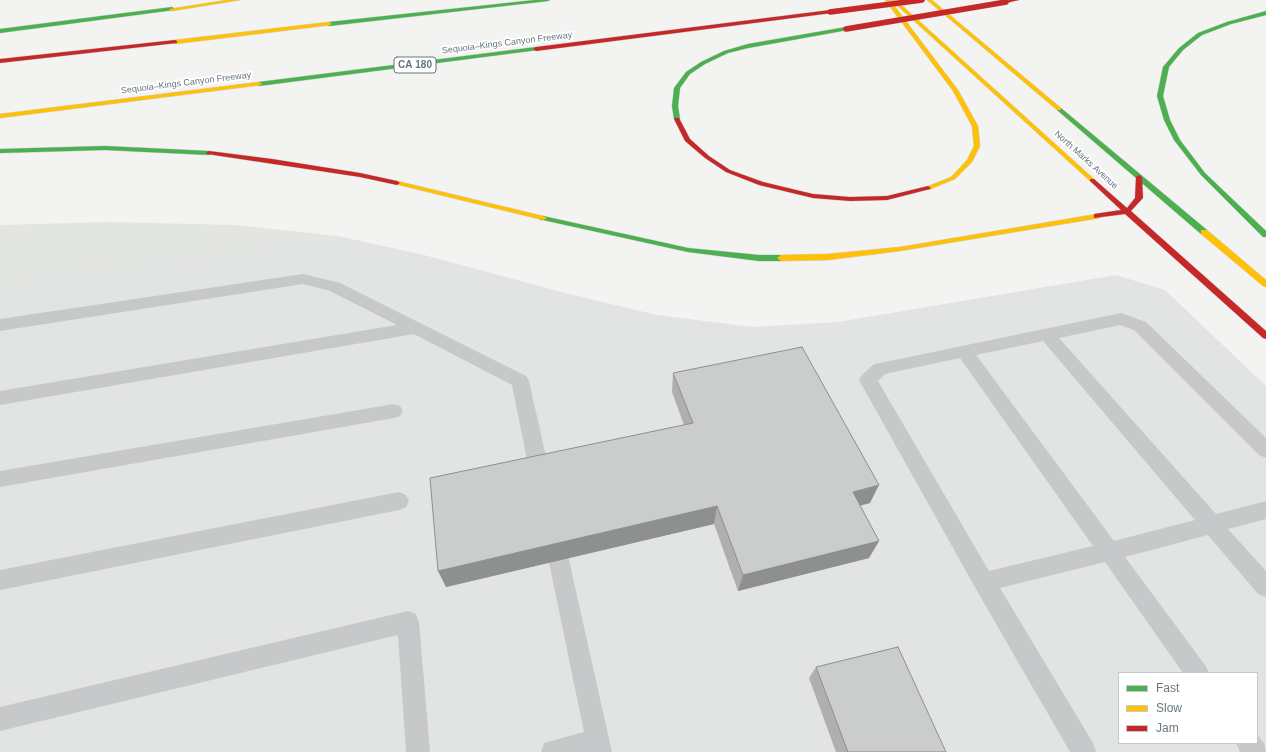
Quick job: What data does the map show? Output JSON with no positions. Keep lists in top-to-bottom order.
{
  "streets": {
    "main road": ["Sequoia–Kings Canyon Freeway", "CA 180", "North Marks Avenue"]
  },
  "legend": ["Fast", "Slow", "Jam"]
}
